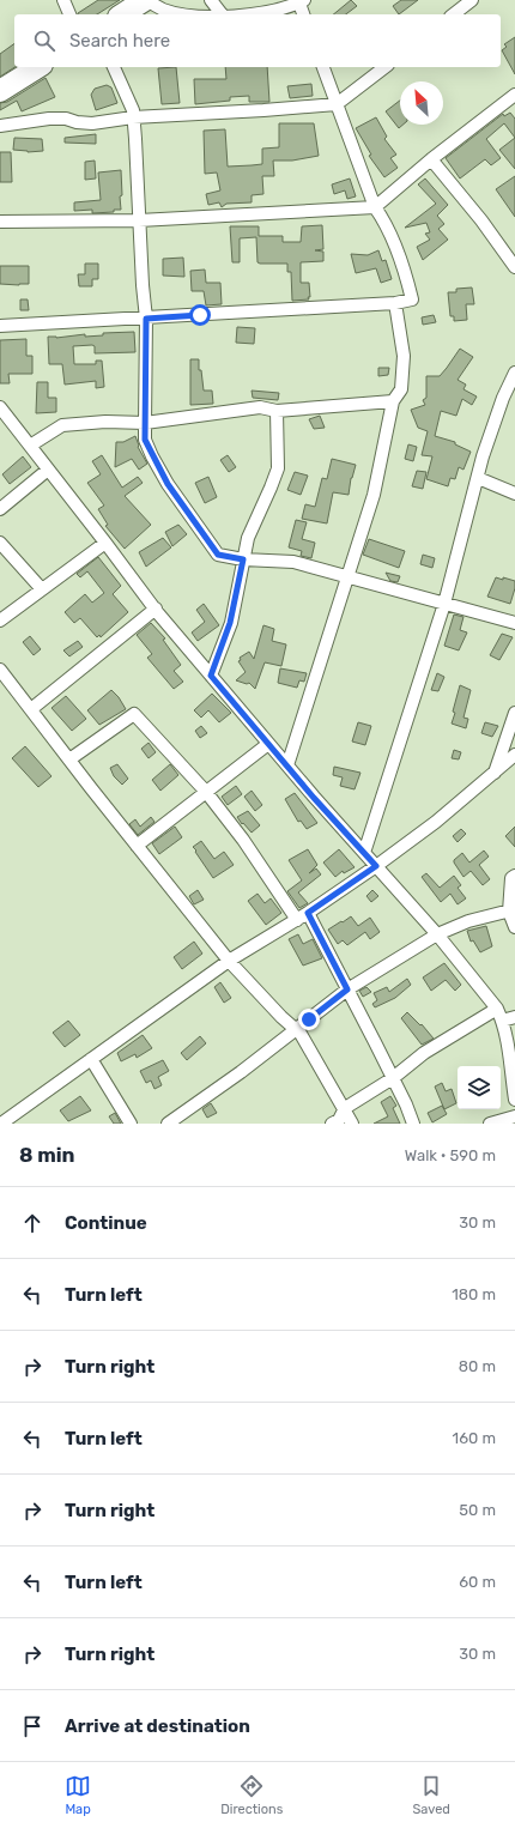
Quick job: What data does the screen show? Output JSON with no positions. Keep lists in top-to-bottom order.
{
  "north": "top left",
  "page": {
    "search": "Search here",
    "heading": ["8 min", "Walk · 590 m"],
    "list": [
      ["Continue", "30 m"],
      ["Turn left", "180 m"],
      ["Turn right", "80 m"],
      ["Turn left", "160 m"],
      ["Turn right", "50 m"],
      ["Turn left", "60 m"],
      ["Turn right", "30 m"],
      "Arrive at destination"
    ],
    "nav": ["Map", "Directions", "Saved"]
  }
}
